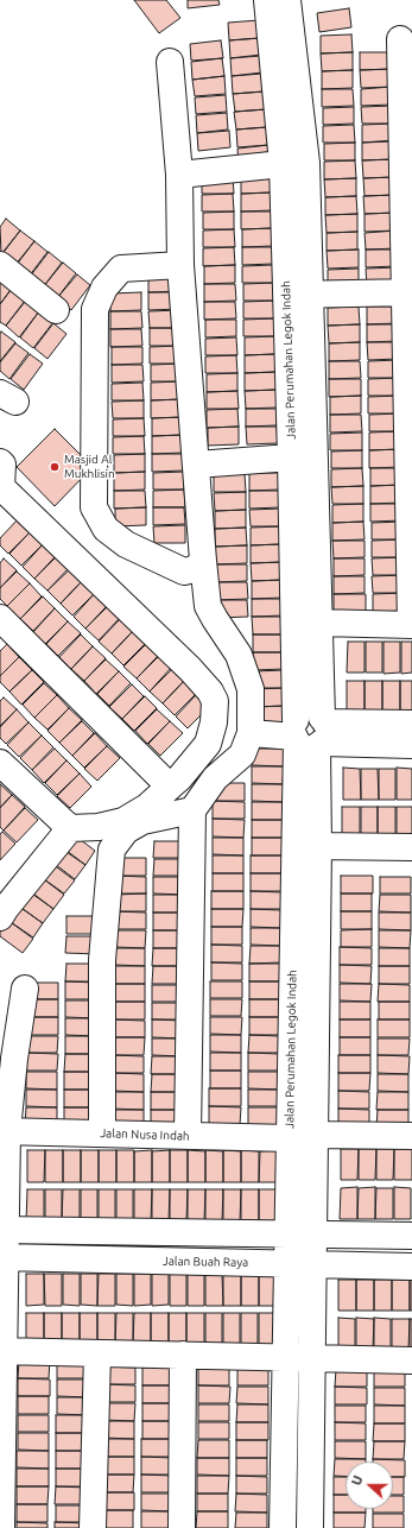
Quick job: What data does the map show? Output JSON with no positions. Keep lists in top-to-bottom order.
{
  "streets": {
    "street": ["Jalan Perumahan Legok Indah", "Jalan Nusa Indah", "Jalan Buah Raya"]
  },
  "crossings": [
    ["Jalan Perumahan Legok Indah", "Jalan Nusa Indah"],
    ["Jalan Perumahan Legok Indah", "Jalan Buah Raya"]
  ],
  "places": ["Masjid Al Mukhlisin"],
  "north": "left"
}
